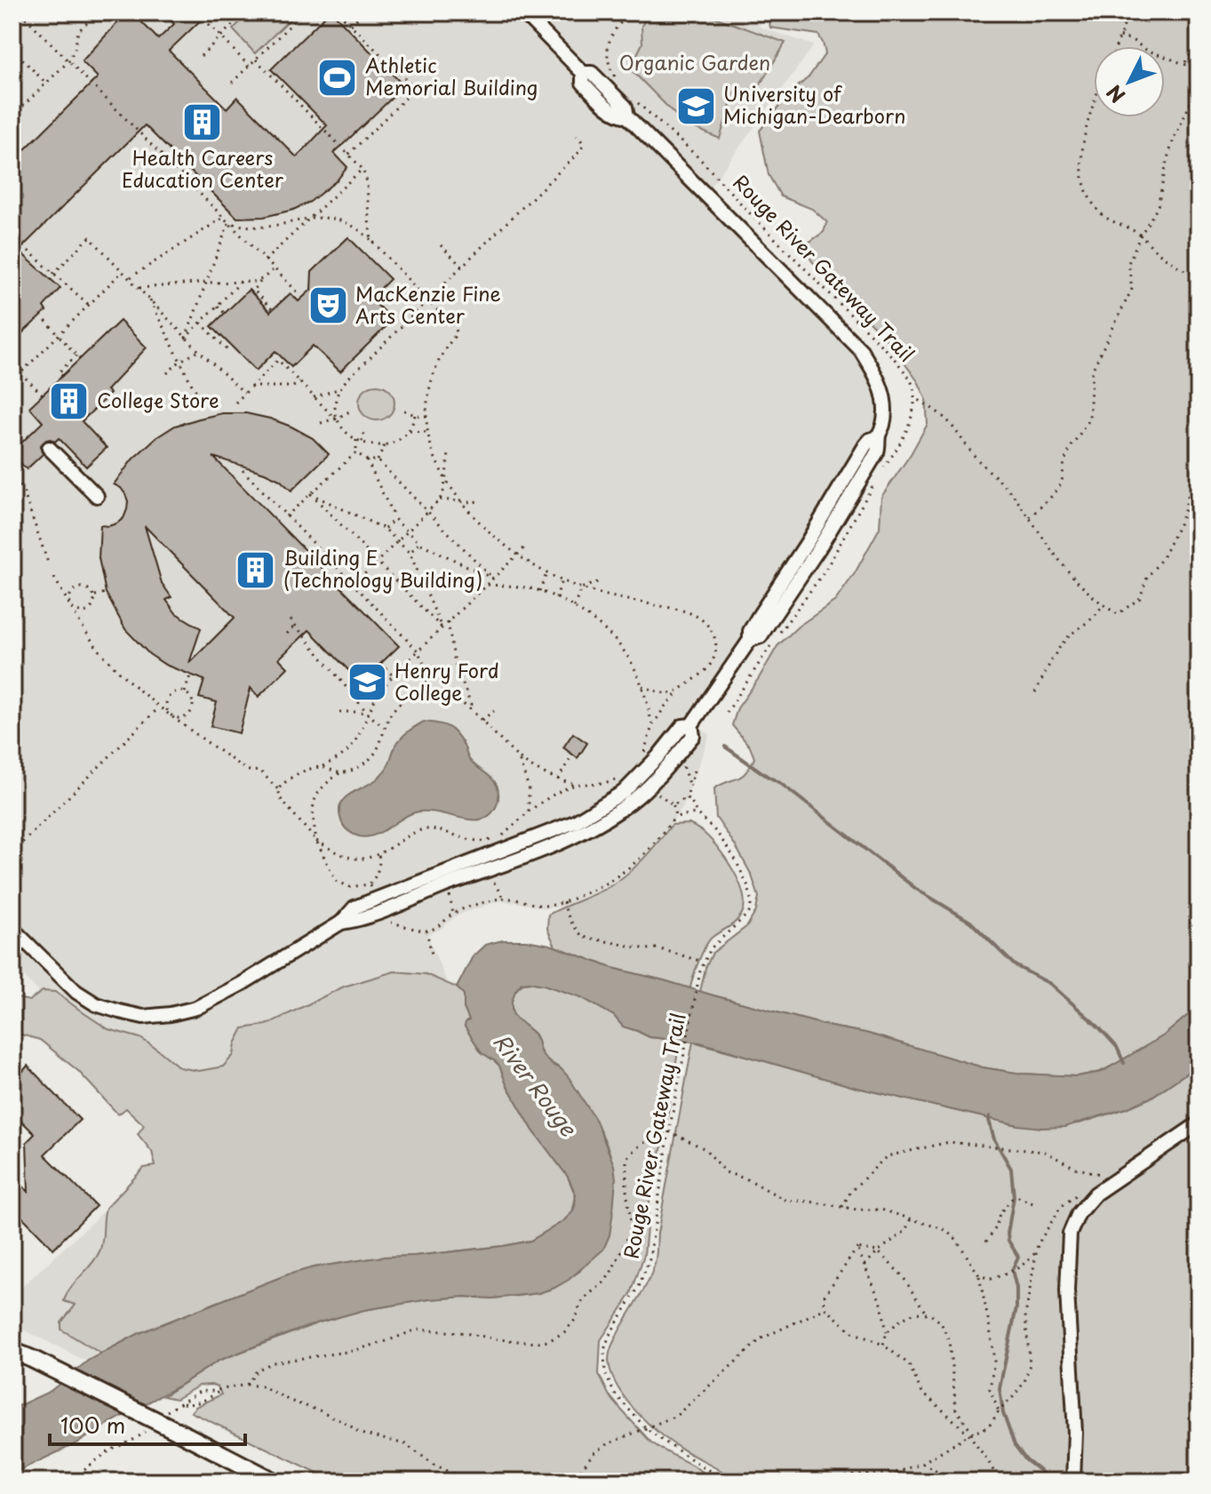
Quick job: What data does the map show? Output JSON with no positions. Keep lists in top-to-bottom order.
{
  "streets": {
    "path": ["Rouge River Gateway Trail"]
  },
  "water": ["River Rouge"],
  "parks": ["Organic Garden"],
  "places": {
    "sports": ["Athletic Memorial Building"],
    "school or university": ["University of Michigan-Dearborn", "Henry Ford College"],
    "building": ["Health Careers Education Center", "College Store", "Building E (Technology Building)"],
    "theatre": ["MacKenzie Fine Arts Center"]
  },
  "scale_bar": "100 m",
  "north": "bottom left"
}
